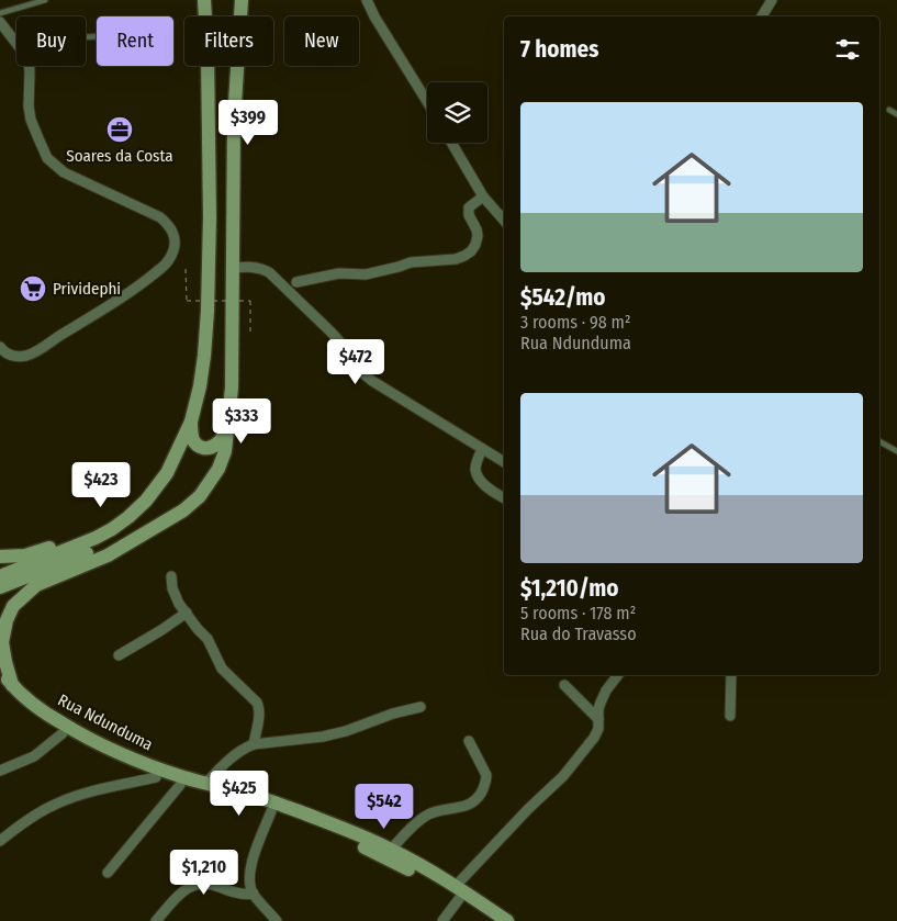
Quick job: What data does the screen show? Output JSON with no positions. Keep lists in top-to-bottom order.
{
  "streets": {
    "main road": ["Rua Ndunduma"]
  },
  "places": {
    "office": ["Soares da Costa"],
    "supermarket": ["Prividephi"]
  },
  "page": {
    "chip": [
      "Buy",
      "Rent",
      "Filters",
      "New"
    ],
    "heading": "7 homes",
    "list": [
      {
        "name": "$542/mo",
        "note": "3 rooms · 98 m² · Rua Ndunduma"
      },
      {
        "name": "$1,210/mo",
        "note": "5 rooms · 178 m² · Rua do Travasso"
      }
    ],
    "price": [
      "$399",
      "$472",
      "$333",
      "$423",
      "$425",
      "$542",
      "$1,210"
    ]
  }
}
